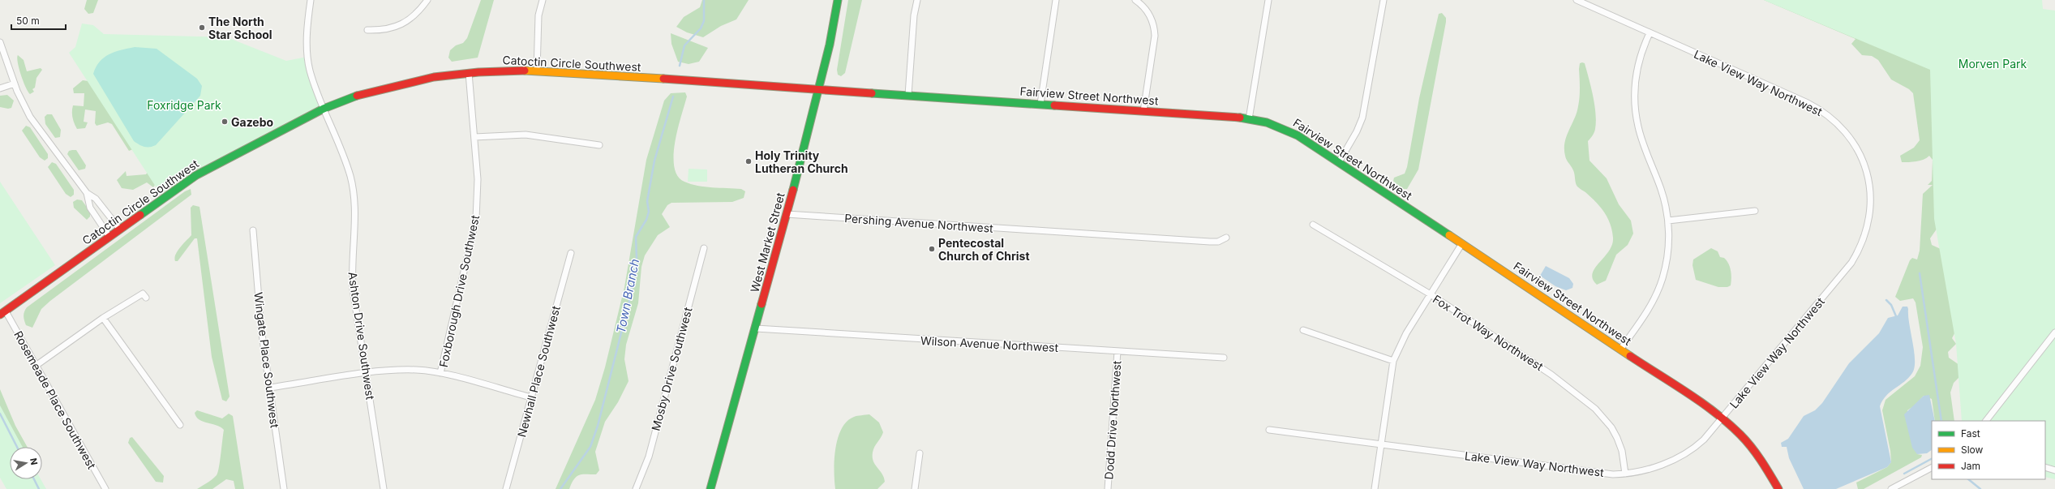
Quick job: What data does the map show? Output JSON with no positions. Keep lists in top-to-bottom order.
{
  "streets": {
    "main road": ["Catoctin Circle Southwest", "Fairview Street Northwest", "West Market Street"],
    "street": [
      "Lake View Way Northwest",
      "Pershing Avenue Northwest",
      "Foxborough Drive Southwest",
      "Fox Trot Way Northwest",
      "Ashton Drive Southwest",
      "Wilson Avenue Northwest",
      "Wingate Place Southwest",
      "Mosby Drive Southwest",
      "Newhall Place Southwest",
      "Rosemeade Place Southwest",
      "Dodd Drive Northwest"
    ]
  },
  "crossings": [
    ["Catoctin Circle Southwest", "Fairview Street Northwest"],
    ["Catoctin Circle Southwest", "West Market Street"],
    ["Catoctin Circle Southwest", "Foxborough Drive Southwest"],
    ["Catoctin Circle Southwest", "Ashton Drive Southwest"],
    ["Catoctin Circle Southwest", "Rosemeade Place Southwest"],
    ["Lake View Way Northwest", "Fairview Street Northwest"],
    ["Lake View Way Northwest", "Fox Trot Way Northwest"],
    ["Fairview Street Northwest", "West Market Street"],
    ["Pershing Avenue Northwest", "West Market Street"],
    ["West Market Street", "Wilson Avenue Northwest"],
    ["Wilson Avenue Northwest", "Dodd Drive Northwest"]
  ],
  "water": ["Town Branch"],
  "parks": ["Morven Park", "Foxridge Park"],
  "places": [
    "The North Star School",
    "Gazebo",
    "Holy Trinity Lutheran Church",
    "Pentecostal Church of Christ"
  ],
  "legend": ["Fast", "Slow", "Jam"],
  "scale_bar": "50 m",
  "north": "right"
}
